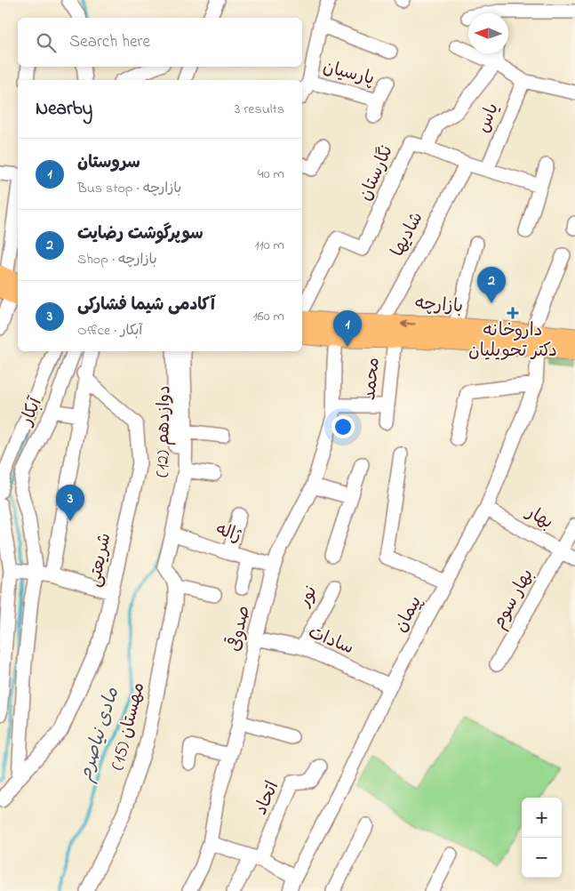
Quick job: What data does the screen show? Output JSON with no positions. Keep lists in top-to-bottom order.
{
  "streets": {
    "main road": ["بازارچه"],
    "street": [
      "پارسیان",
      "یاس",
      "نگارستان",
      "شادیها",
      "محمد",
      "آبکار",
      "دوازدهم (12)",
      "بهار",
      "ژاله",
      "شریعتی",
      "نور",
      "بهار سوم",
      "پیمان",
      "صدوقی",
      "سادات",
      "مهستان (15)",
      "اتحاد"
    ]
  },
  "crossings": [
    ["شادیها", "بازارچه"],
    ["بازارچه", "محمد"],
    ["بازارچه", "پیمان"],
    ["بازارچه", "صدوقی"],
    ["آبکار", "شریعتی"],
    ["دوازدهم (12)", "ژاله"],
    ["دوازدهم (12)", "مهستان (15)"],
    ["بهار", "بهار سوم"],
    ["بهار", "پیمان"],
    ["ژاله", "صدوقی"],
    ["نور", "سادات"],
    ["پیمان", "سادات"],
    ["صدوقی", "سادات"]
  ],
  "water": ["مادی نیاصرم"],
  "places": {
    "health": ["داروخانه دکتر تحویلیان"]
  },
  "north": "left",
  "page": {
    "search": "Search here",
    "heading": ["Nearby", "3 results"],
    "list": [
      {
        "mark": "1",
        "name": "سروستان",
        "note": "Bus stop · بازارچه",
        "value": "40 m"
      },
      {
        "mark": "2",
        "name": "سوپرگوشت رضایت",
        "note": "Shop · بازارچه",
        "value": "110 m"
      },
      {
        "mark": "3",
        "name": "آکادمی شیما فشارکی",
        "note": "Office · آبکار",
        "value": "160 m"
      }
    ],
    "pins": ["2", "1", "3"],
    "map_buttons": ["+", "−"]
  }
}
